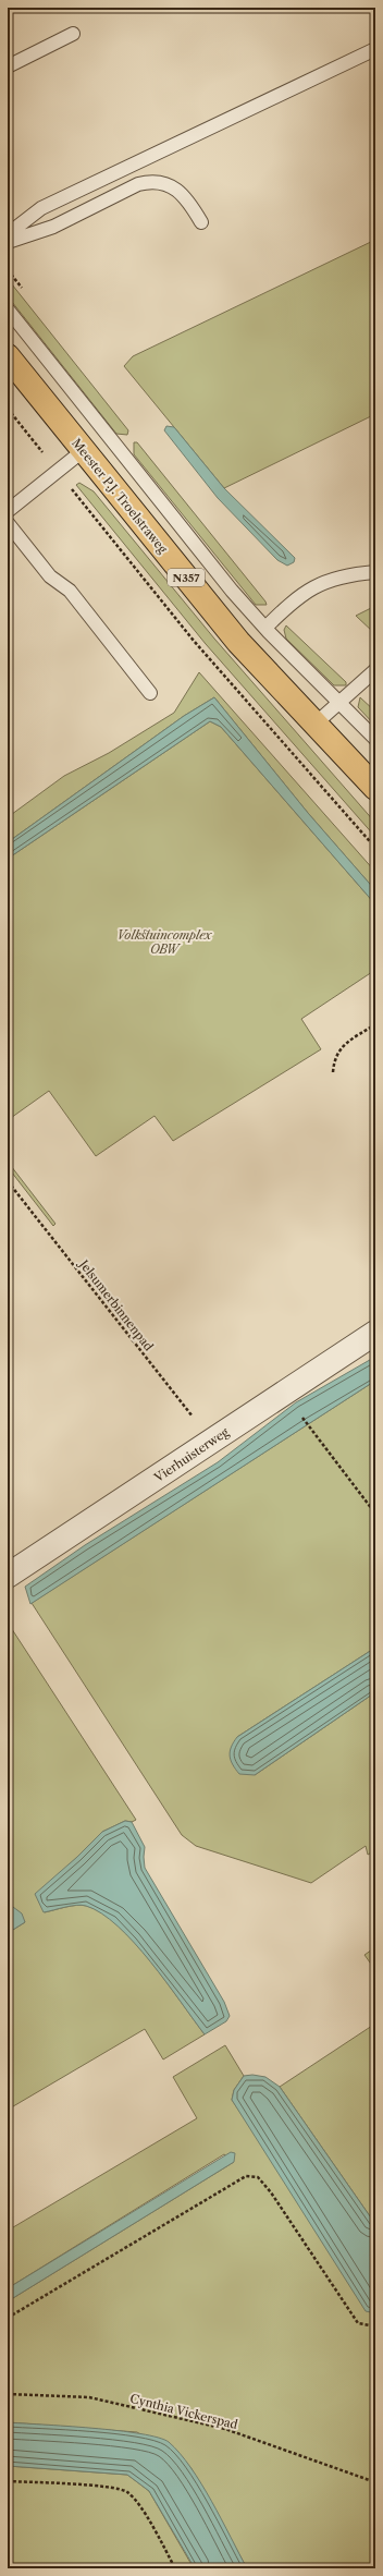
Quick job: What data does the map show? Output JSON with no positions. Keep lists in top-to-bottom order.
{
  "streets": {
    "main road": ["Meester P.J. Troelstraweg", "N357"],
    "street": ["Vierhuisterweg"],
    "path": ["Jelsumerbinnenpad", "Cynthia Vickerspad"]
  },
  "crossings": [
    ["Jelsumerbinnenpad", "Vierhuisterweg"]
  ],
  "parks": ["Volkstuincomplex OBW"]
}
